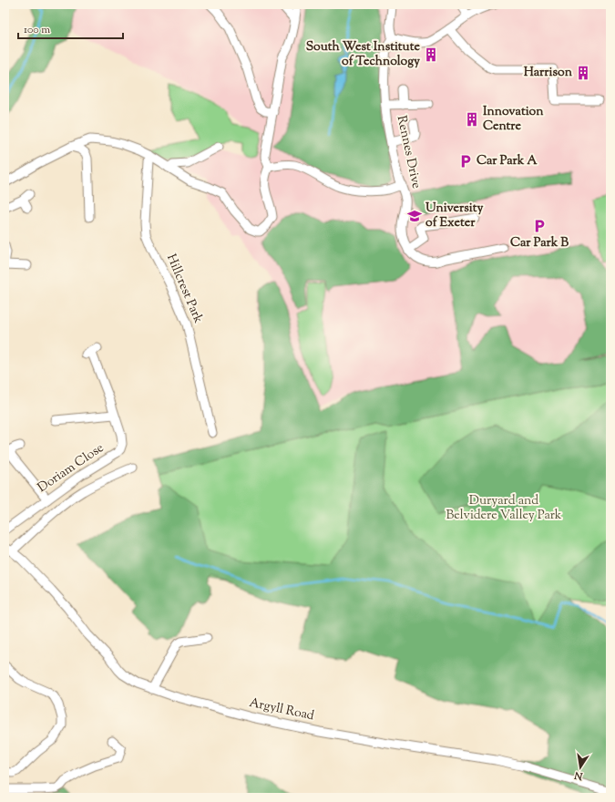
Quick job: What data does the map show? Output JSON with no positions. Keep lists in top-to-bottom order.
{
  "streets": {
    "street": [
      "Rennes Drive",
      "Hillcrest Park",
      "Doriam Close",
      "Argyll Road"
    ]
  },
  "parks": ["Duryard and Belvidere Valley Park"],
  "places": {
    "building": ["South West Institute of Technology", "Harrison", "Innovation Centre"],
    "parking": ["Car Park A", "Car Park B"],
    "school or university": ["University of Exeter"]
  },
  "scale_bar": "100 m",
  "north": "bottom"
}
